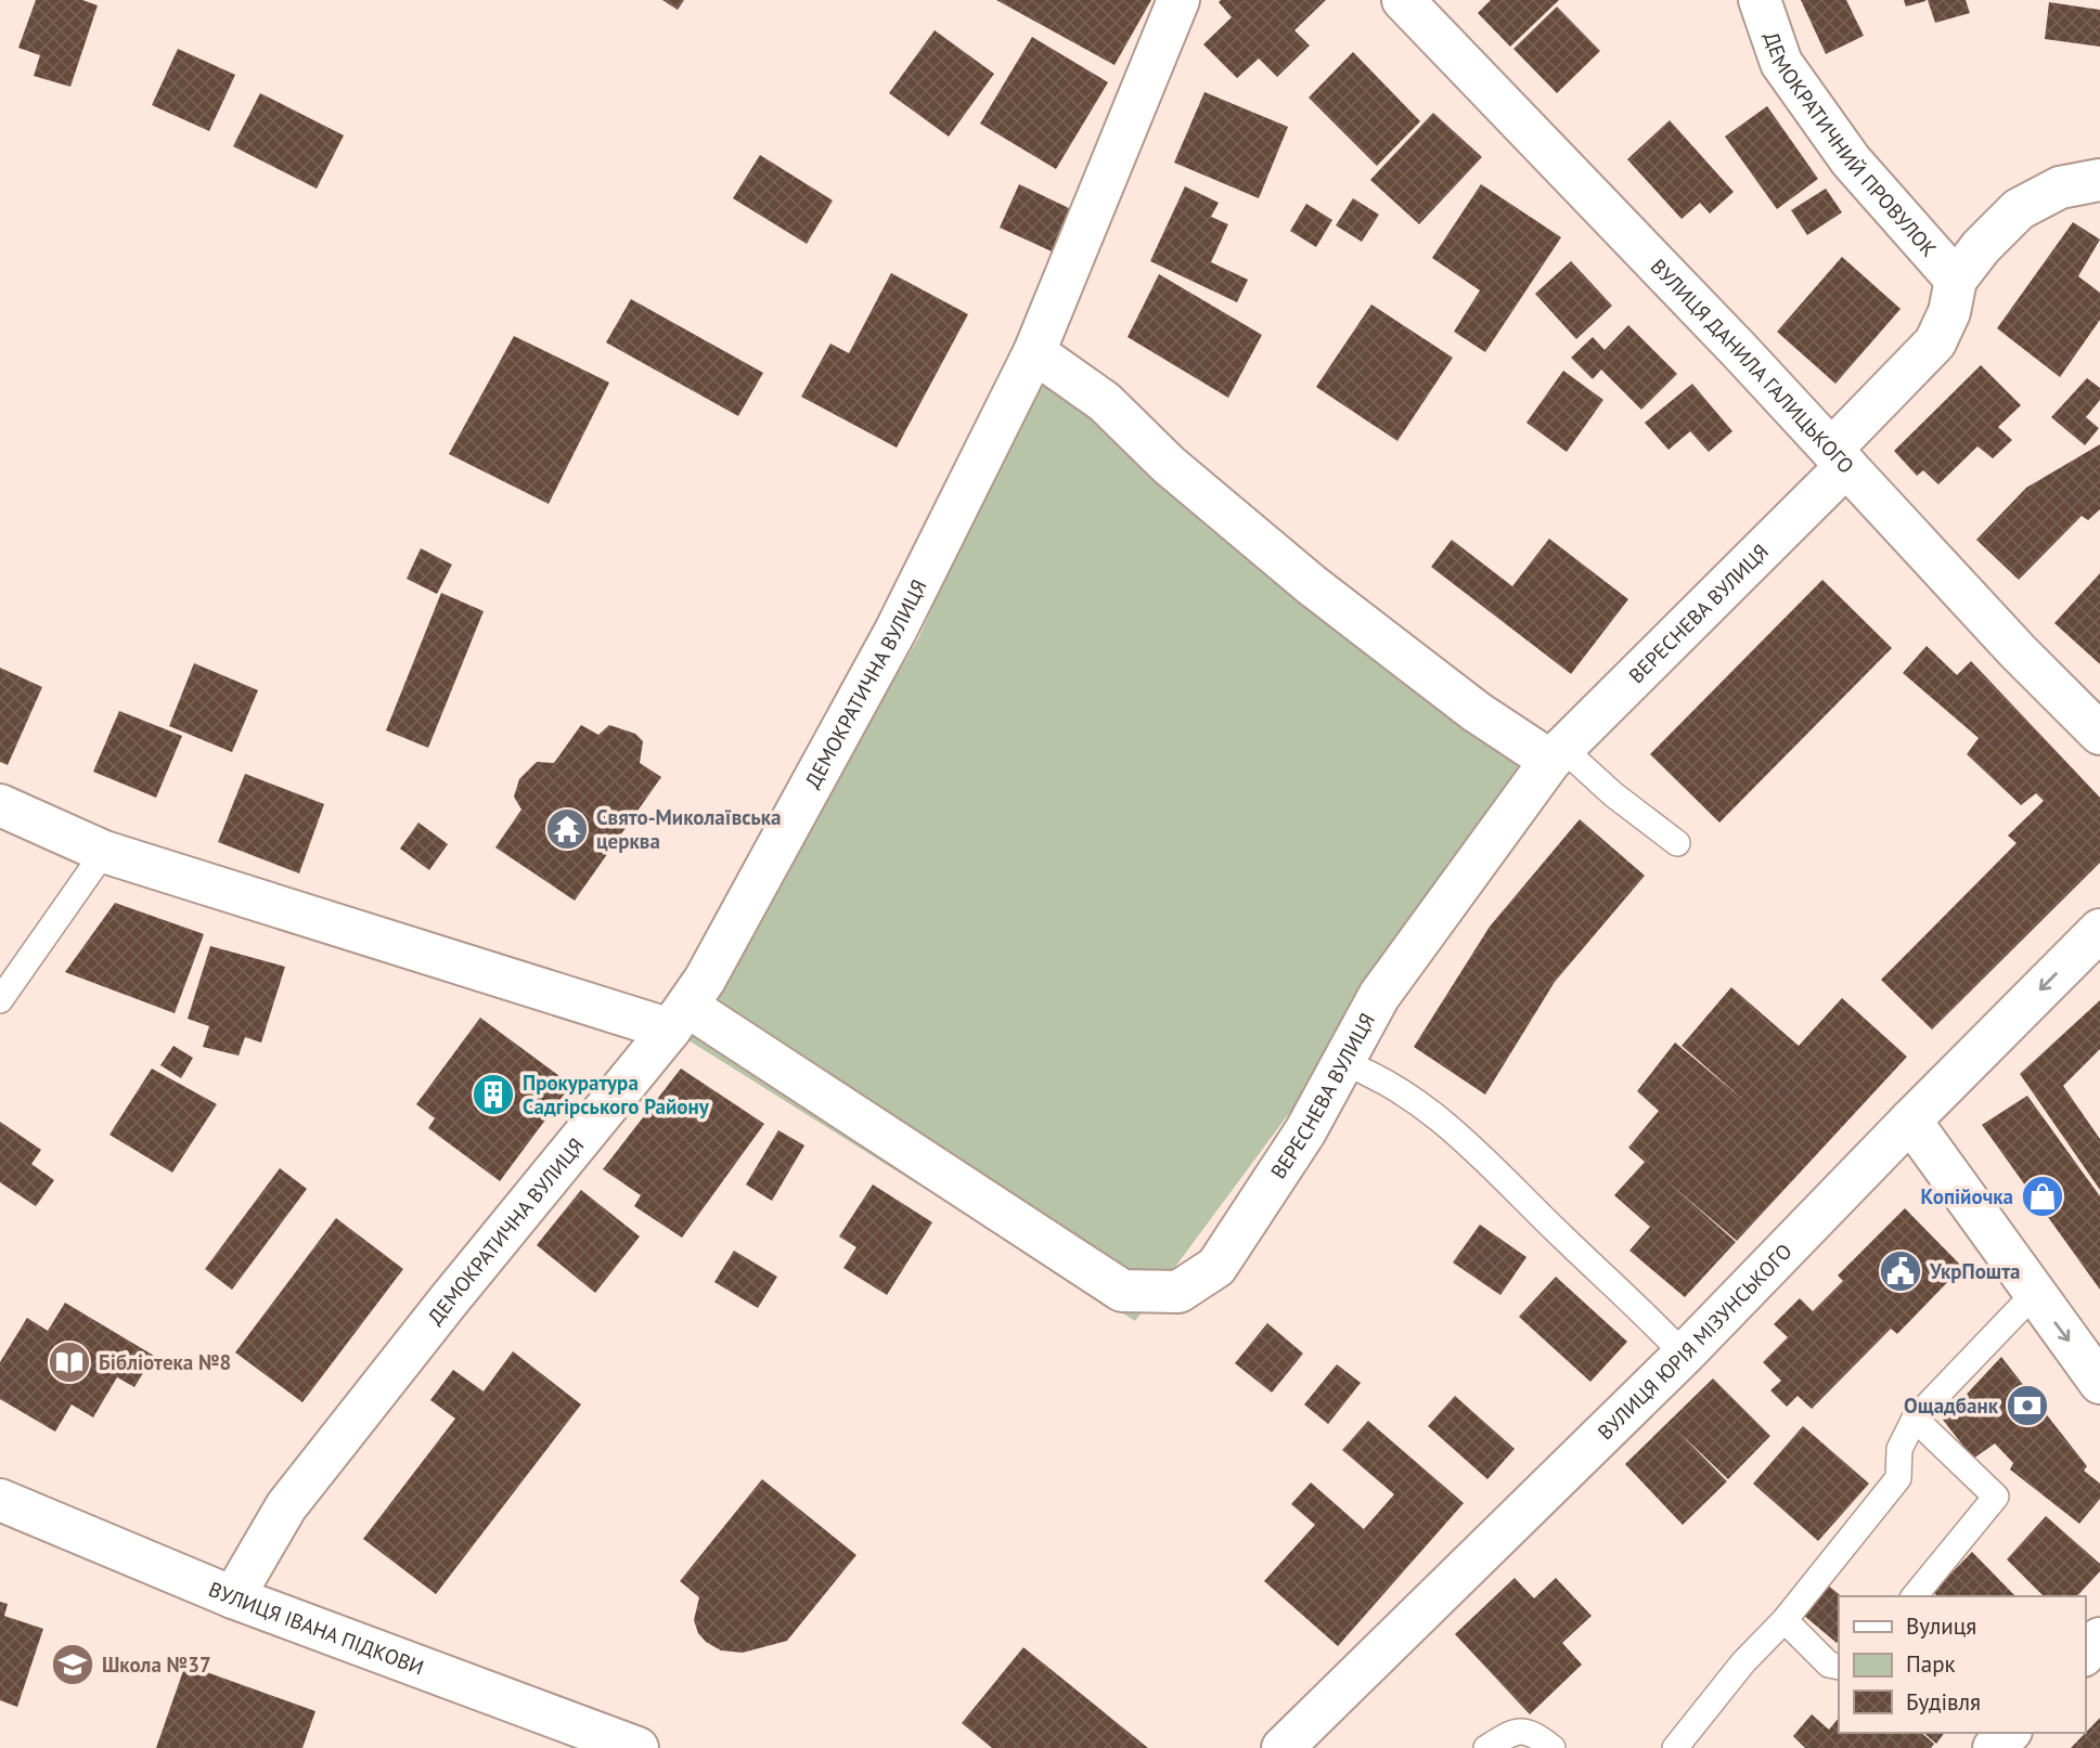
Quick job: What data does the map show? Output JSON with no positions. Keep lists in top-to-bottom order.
{
  "streets": {
    "street": [
      "ДЕМОКРАТИЧНИЙ ПРОВУЛОК",
      "ВУЛИЦЯ ДАНИЛА ГАЛИЦЬКОГО",
      "ВЕРЕСНЕВА ВУЛИЦЯ",
      "ДЕМОКРАТИЧНА ВУЛИЦЯ",
      "ВУЛИЦЯ ЮРІЯ МІЗУНСЬКОГО",
      "ВУЛИЦЯ ІВАНА ПІДКОВИ"
    ]
  },
  "crossings": [
    ["ДЕМОКРАТИЧНИЙ ПРОВУЛОК", "ВЕРЕСНЕВА ВУЛИЦЯ"],
    ["ВУЛИЦЯ ДАНИЛА ГАЛИЦЬКОГО", "ВЕРЕСНЕВА ВУЛИЦЯ"],
    ["ВЕРЕСНЕВА ВУЛИЦЯ", "ДЕМОКРАТИЧНА ВУЛИЦЯ"],
    ["ДЕМОКРАТИЧНА ВУЛИЦЯ", "ВУЛИЦЯ ІВАНА ПІДКОВИ"]
  ],
  "places": {
    "temple": ["Свято-Миколаївська церква"],
    "building": ["Прокуратура Садгірського Району"],
    "shop": ["Копійочка"],
    "public building": ["УкрПошта"],
    "library": ["Бібліотека №8"],
    "bank": ["Ощадбанк"],
    "school or university": ["Школа №37"]
  },
  "legend": ["Вулиця", "Парк", "Будівля"]
}
